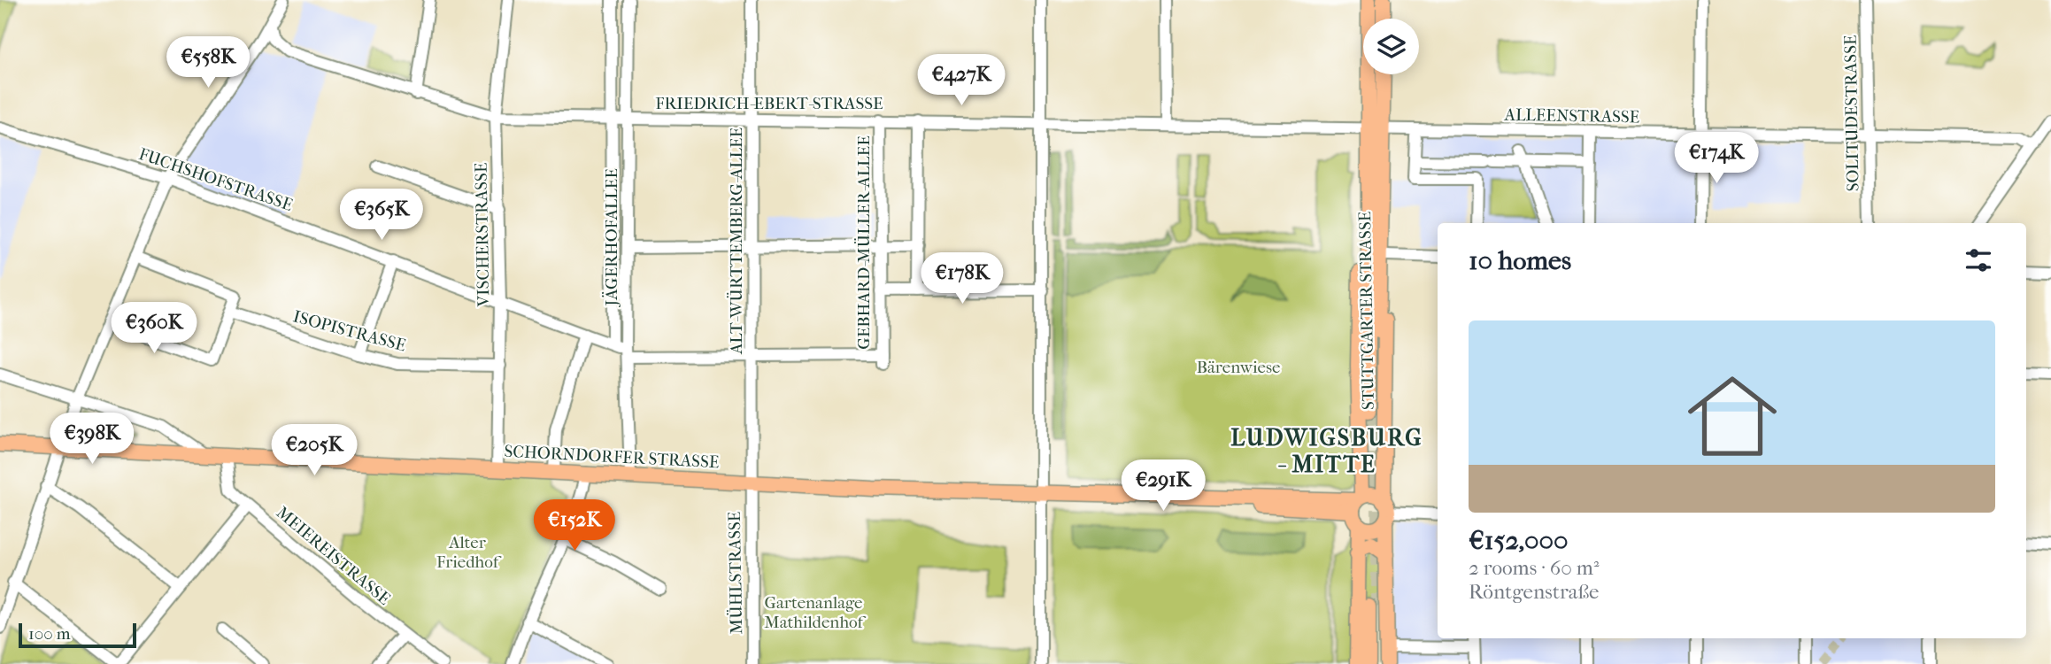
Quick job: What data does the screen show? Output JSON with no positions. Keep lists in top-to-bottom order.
{
  "streets": {
    "main road": ["STUTTGARTER STRASSE", "SCHORNDORFER STRASSE"],
    "street": [
      "FRIEDRICH-EBERT-STRASSE",
      "SOLITUDESTRASSE",
      "ALLEENSTRASSE",
      "FUCHSHOFSTRASSE",
      "VISCHERSTRASSE",
      "JÄGERHOFALLEE",
      "ALT-WÜRTTEMBERG-ALLEE",
      "GEBHARD-MÜLLER-ALLEE",
      "ISOPISTRASSE",
      "MEIEREISTRASSE",
      "MÜHLSTRASSE"
    ]
  },
  "crossings": [
    ["FRIEDRICH-EBERT-STRASSE", "ALLEENSTRASSE"],
    ["FRIEDRICH-EBERT-STRASSE", "VISCHERSTRASSE"],
    ["FRIEDRICH-EBERT-STRASSE", "JÄGERHOFALLEE"],
    ["FRIEDRICH-EBERT-STRASSE", "ALT-WÜRTTEMBERG-ALLEE"],
    ["FRIEDRICH-EBERT-STRASSE", "GEBHARD-MÜLLER-ALLEE"],
    ["FRIEDRICH-EBERT-STRASSE", "STUTTGARTER STRASSE"],
    ["SOLITUDESTRASSE", "ALLEENSTRASSE"],
    ["ALLEENSTRASSE", "STUTTGARTER STRASSE"],
    ["FUCHSHOFSTRASSE", "VISCHERSTRASSE"],
    ["FUCHSHOFSTRASSE", "JÄGERHOFALLEE"],
    ["FUCHSHOFSTRASSE", "ALT-WÜRTTEMBERG-ALLEE"],
    ["FUCHSHOFSTRASSE", "GEBHARD-MÜLLER-ALLEE"],
    ["VISCHERSTRASSE", "ISOPISTRASSE"],
    ["VISCHERSTRASSE", "SCHORNDORFER STRASSE"],
    ["JÄGERHOFALLEE", "SCHORNDORFER STRASSE"],
    ["ALT-WÜRTTEMBERG-ALLEE", "SCHORNDORFER STRASSE"],
    ["ALT-WÜRTTEMBERG-ALLEE", "MÜHLSTRASSE"],
    ["STUTTGARTER STRASSE", "SCHORNDORFER STRASSE"],
    ["SCHORNDORFER STRASSE", "MEIEREISTRASSE"],
    ["SCHORNDORFER STRASSE", "MÜHLSTRASSE"]
  ],
  "districts": ["LUDWIGSBURG - MITTE"],
  "parks": ["Bärenwiese", "Alter Friedhof", "Gartenanlage Mathildenhof"],
  "scale_bar": "100 m",
  "page": {
    "price": [
      "€558K",
      "€427K",
      "€174K",
      "€365K",
      "€178K",
      "€360K",
      "€398K",
      "€205K",
      "€291K",
      "€152K"
    ],
    "heading": "10 homes",
    "list": [
      {
        "name": "€152,000",
        "note": "2 rooms · 60 m² · Röntgenstraße"
      }
    ],
    "scale": "100 m"
  }
}
